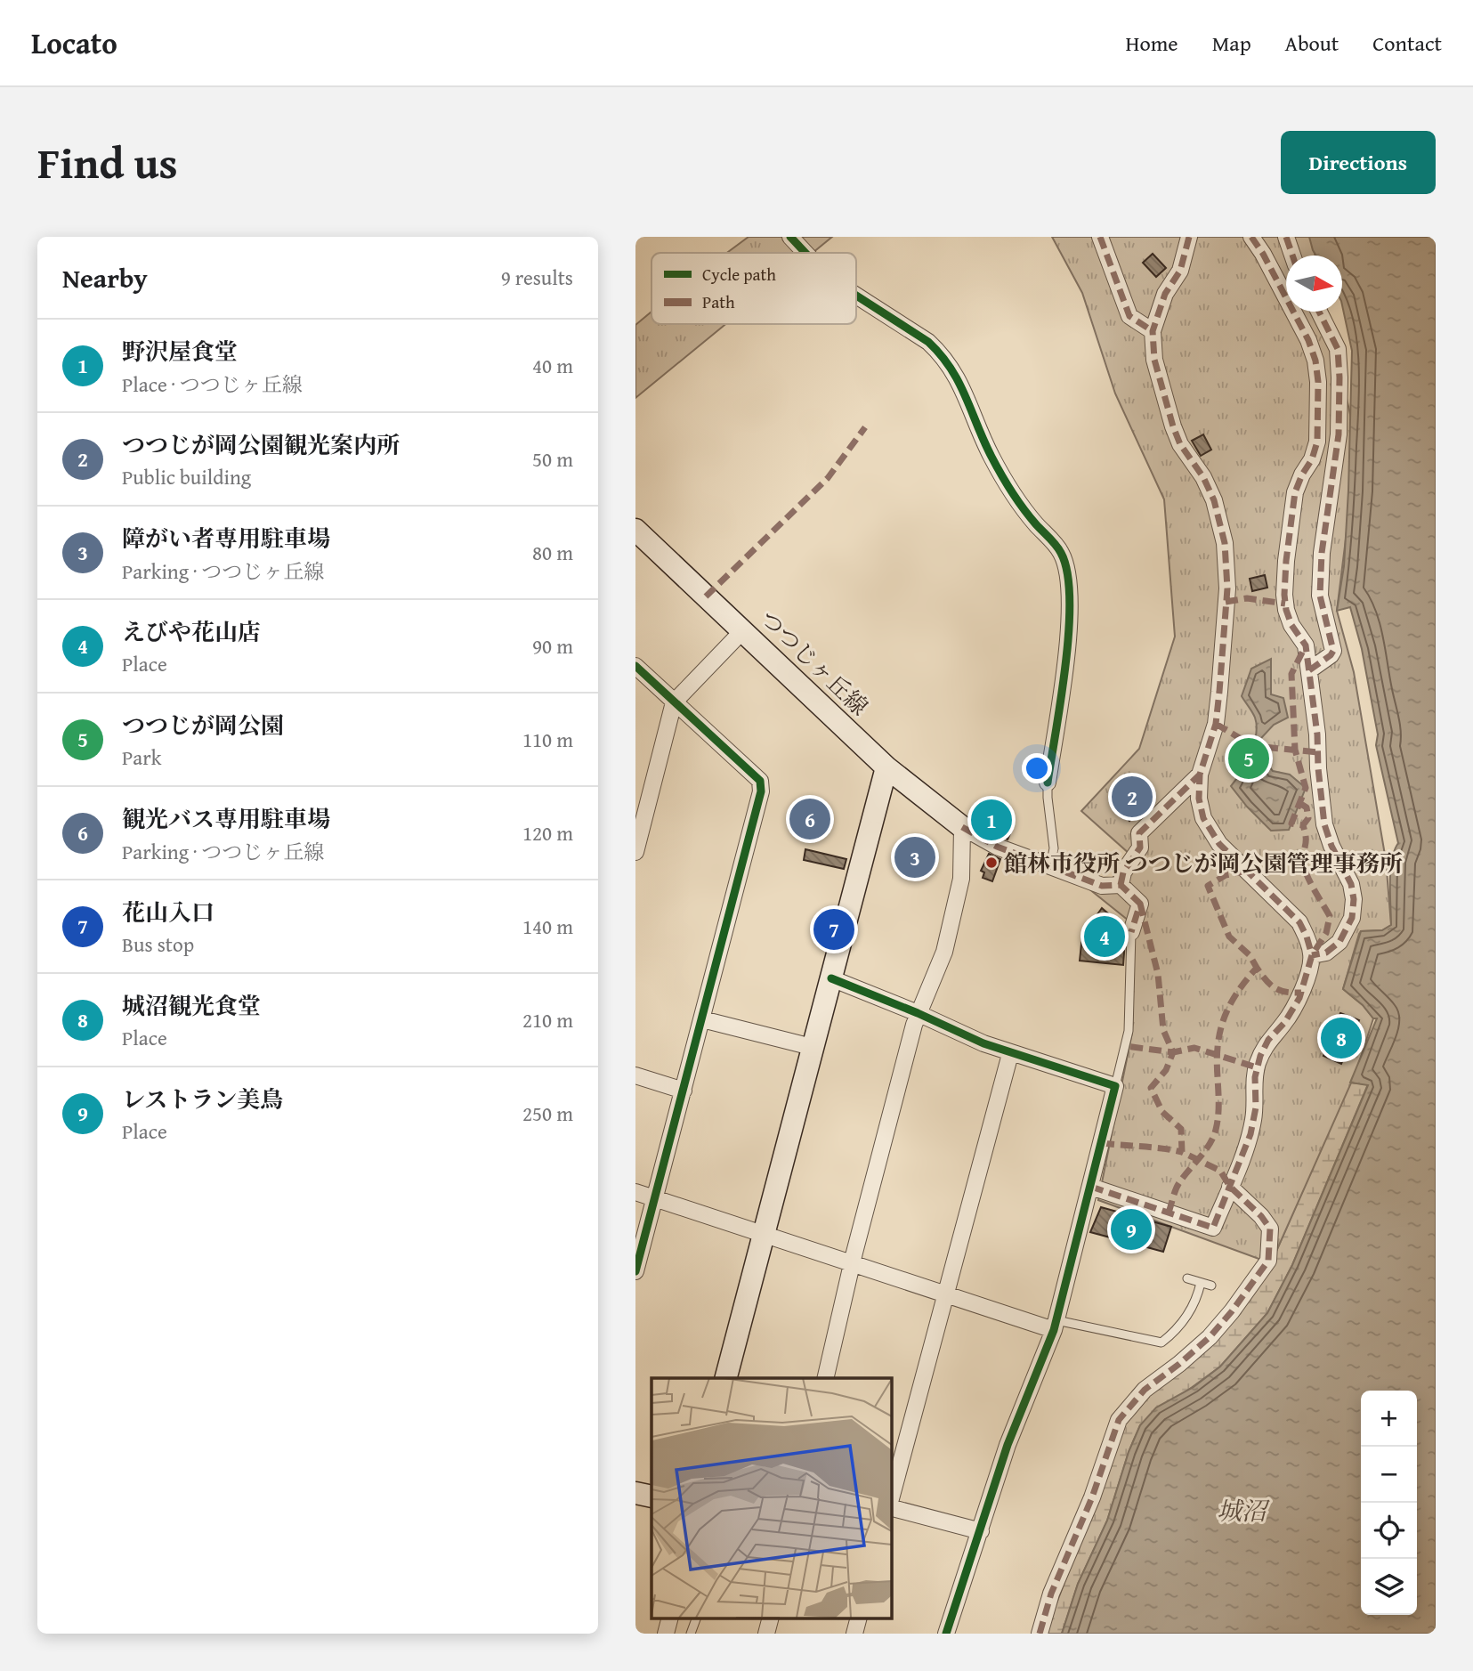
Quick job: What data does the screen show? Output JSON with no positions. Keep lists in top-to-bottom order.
{
  "streets": {
    "street": ["つつじヶ丘線"]
  },
  "water": ["城沼"],
  "places": ["館林市役所 つつじが岡公園管理事務所"],
  "legend": ["Cycle path", "Path"],
  "north": "right",
  "page": {
    "header": "Locato",
    "nav": [
      "Home",
      "Map",
      "About",
      "Contact"
    ],
    "title": "Find us",
    "buttons": "Directions",
    "heading": ["Nearby", "9 results"],
    "list": [
      {
        "mark": "1",
        "name": "野沢屋食堂",
        "note": "Place · つつじヶ丘線",
        "value": "40 m"
      },
      {
        "mark": "2",
        "name": "つつじが岡公園観光案内所",
        "note": "Public building",
        "value": "50 m"
      },
      {
        "mark": "3",
        "name": "障がい者専用駐車場",
        "note": "Parking · つつじヶ丘線",
        "value": "80 m"
      },
      {
        "mark": "4",
        "name": "えびや花山店",
        "note": "Place",
        "value": "90 m"
      },
      {
        "mark": "5",
        "name": "つつじが岡公園",
        "note": "Park",
        "value": "110 m"
      },
      {
        "mark": "6",
        "name": "観光バス専用駐車場",
        "note": "Parking · つつじヶ丘線",
        "value": "120 m"
      },
      {
        "mark": "7",
        "name": "花山入口",
        "note": "Bus stop",
        "value": "140 m"
      },
      {
        "mark": "8",
        "name": "城沼観光食堂",
        "note": "Place",
        "value": "210 m"
      },
      {
        "mark": "9",
        "name": "レストラン美鳥",
        "note": "Place",
        "value": "250 m"
      }
    ],
    "pins": [
      "5",
      "2",
      "6",
      "1",
      "3",
      "7",
      "4",
      "8",
      "9"
    ],
    "map_buttons": ["+", "−"]
  }
}
